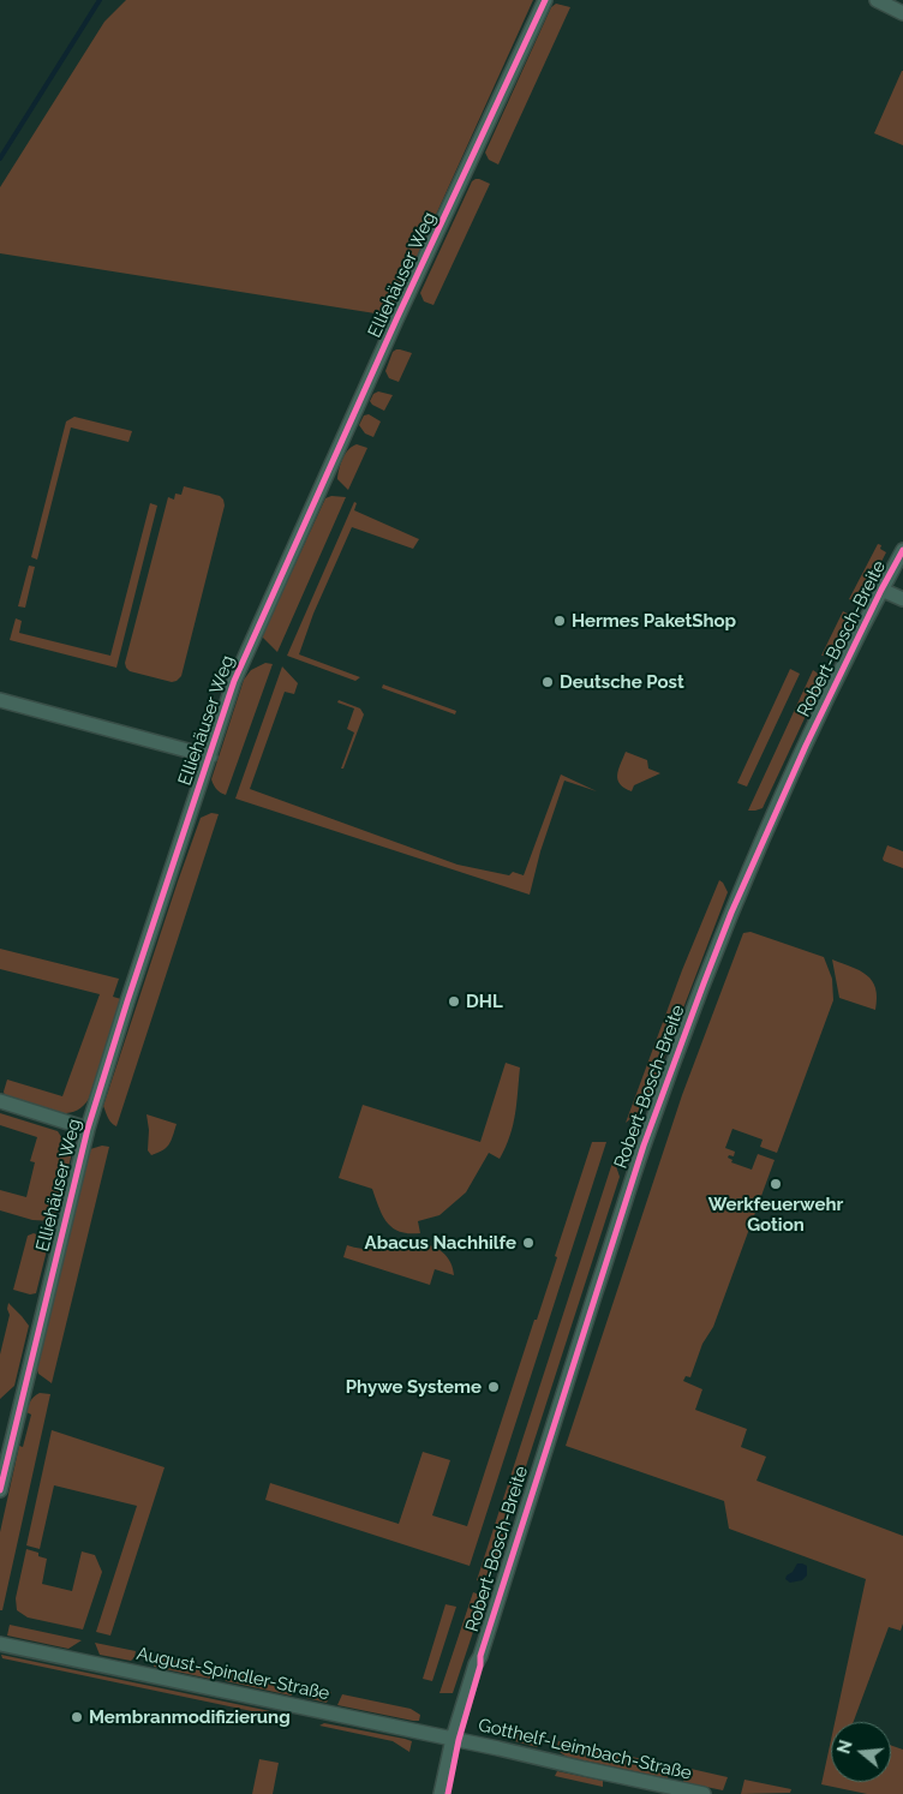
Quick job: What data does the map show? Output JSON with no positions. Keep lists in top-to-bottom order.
{
  "streets": {
    "street": [
      "Elliehäuser Weg",
      "Robert-Bosch-Breite",
      "August-Spindler-Straße",
      "Gotthelf-Leimbach-Straße"
    ]
  },
  "crossings": [
    ["Robert-Bosch-Breite", "August-Spindler-Straße"],
    ["Robert-Bosch-Breite", "Gotthelf-Leimbach-Straße"],
    ["August-Spindler-Straße", "Gotthelf-Leimbach-Straße"]
  ],
  "places": [
    "Hermes PaketShop",
    "Deutsche Post",
    "DHL",
    "Werkfeuerwehr Gotion",
    "Abacus Nachhilfe",
    "Phywe Systeme",
    "Membranmodifizierung"
  ],
  "north": "left"
}
